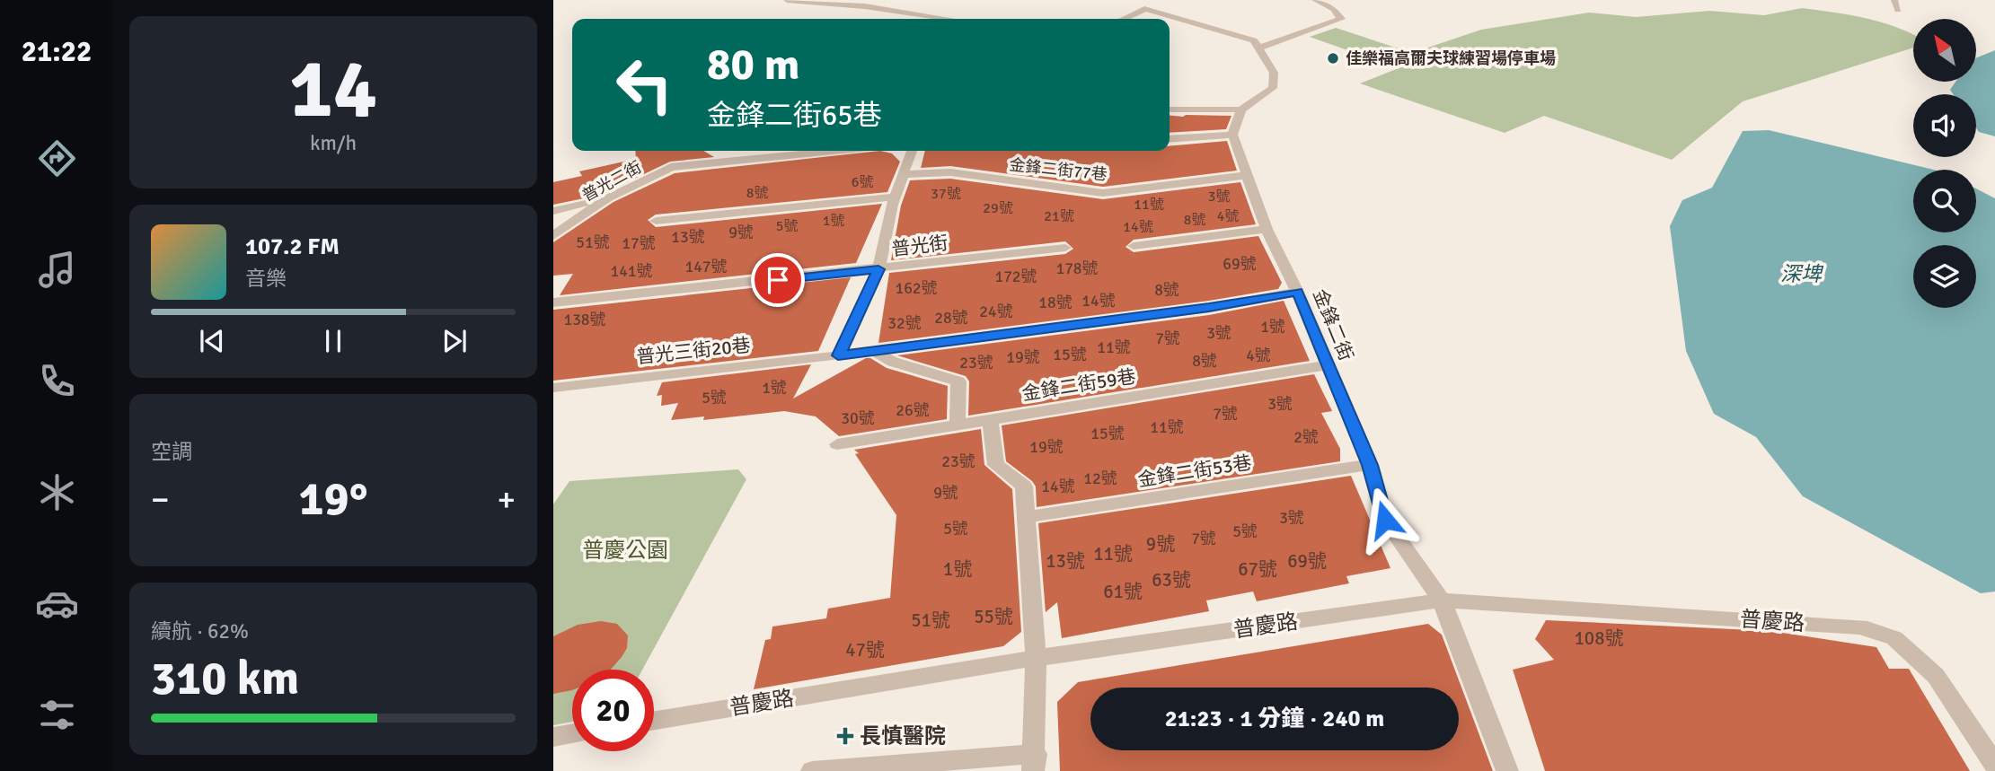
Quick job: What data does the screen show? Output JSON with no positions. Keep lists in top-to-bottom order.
{
  "streets": {
    "lane": [
      "金鋒二街77巷",
      "普光二街",
      "普光街",
      "金鋒二街",
      "普光三街20巷",
      "金鋒二街59巷",
      "金鋒二街53巷",
      "普慶路"
    ]
  },
  "crossings": [
    ["金鋒二街77巷", "金鋒二街"],
    ["金鋒二街", "普光三街20巷"],
    ["金鋒二街", "金鋒二街59巷"],
    ["金鋒二街", "金鋒二街53巷"],
    ["金鋒二街", "普慶路"]
  ],
  "water": ["深埤"],
  "parks": ["普慶公園"],
  "places": {
    "other": ["佳樂福高爾夫球練習場停車場"],
    "health": ["長慎醫院"]
  },
  "house_numbers": [
    "6號",
    "8號",
    "37號",
    "3號",
    "11號",
    "29號",
    "21號",
    "4號",
    "8號",
    "1號",
    "5號",
    "14號",
    "9號",
    "13號",
    "51號",
    "17號",
    "69號",
    "147號",
    "178號",
    "141號",
    "172號",
    "162號",
    "8號",
    "14號",
    "18號",
    "24號",
    "28號",
    "138號",
    "32號",
    "1號",
    "3號",
    "7號",
    "11號",
    "15號",
    "4號",
    "19號",
    "8號",
    "23號",
    "1號",
    "5號",
    "3號",
    "26號",
    "7號",
    "30號",
    "11號",
    "15號",
    "2號",
    "19號",
    "23號",
    "12號",
    "14號",
    "9號",
    "3號",
    "5號",
    "5號",
    "7號",
    "9號",
    "11號",
    "13號",
    "69號",
    "1號",
    "67號",
    "63號",
    "61號",
    "55號",
    "51號",
    "108號",
    "47號"
  ],
  "north": "top left",
  "page": {
    "tabs": "21:22",
    "tile": [
      ["14", "km/h"],
      "空調",
      ["續航 · 62%", "310 km"]
    ],
    "turn": ["80 m", "金鋒二街65巷"],
    "song": ["107.2 FM", "音樂"],
    "heat": ["−", "19°", "+"],
    "limit": "20",
    "trip": "21:23 · 1 分鐘 · 240 m"
  }
}
